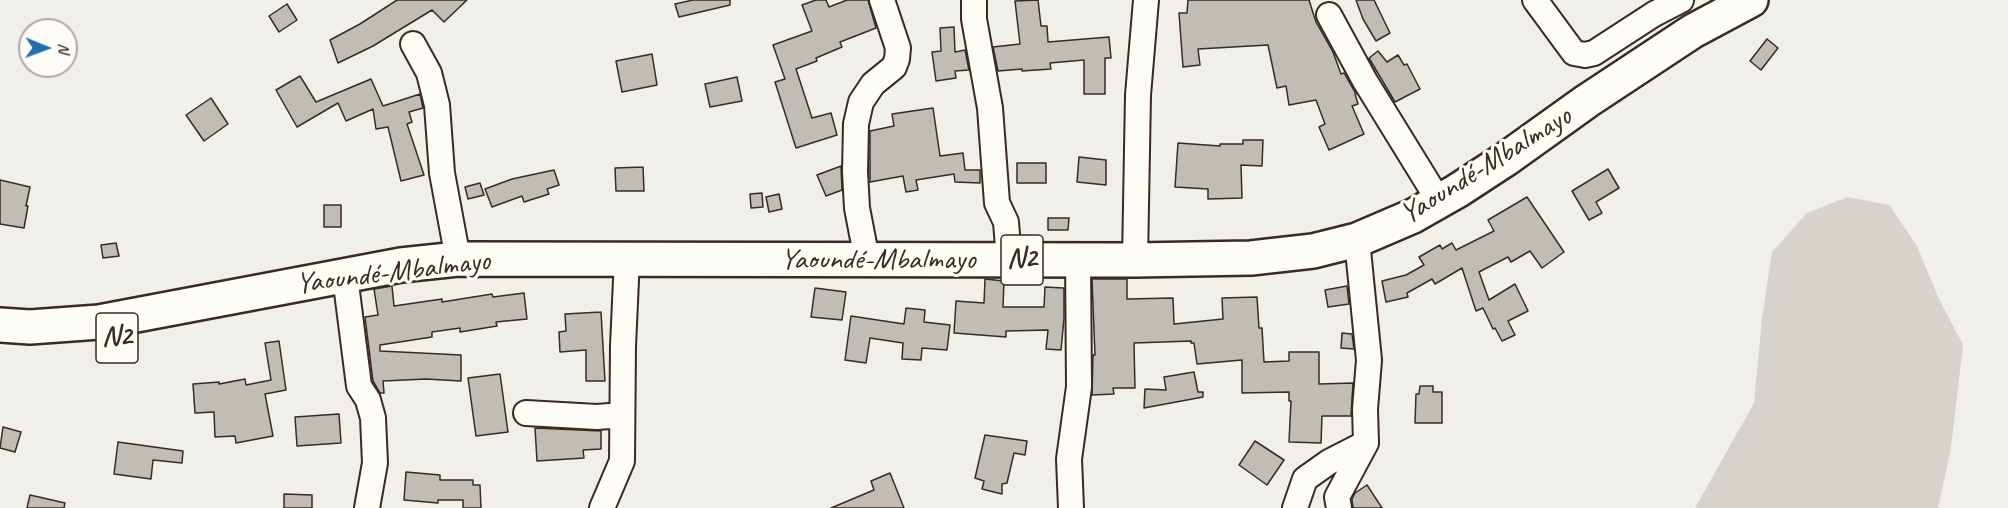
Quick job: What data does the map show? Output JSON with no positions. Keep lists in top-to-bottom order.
{
  "streets": {
    "highway": ["Yaoundé-Mbalmayo", "N2"]
  },
  "north": "right"
}
